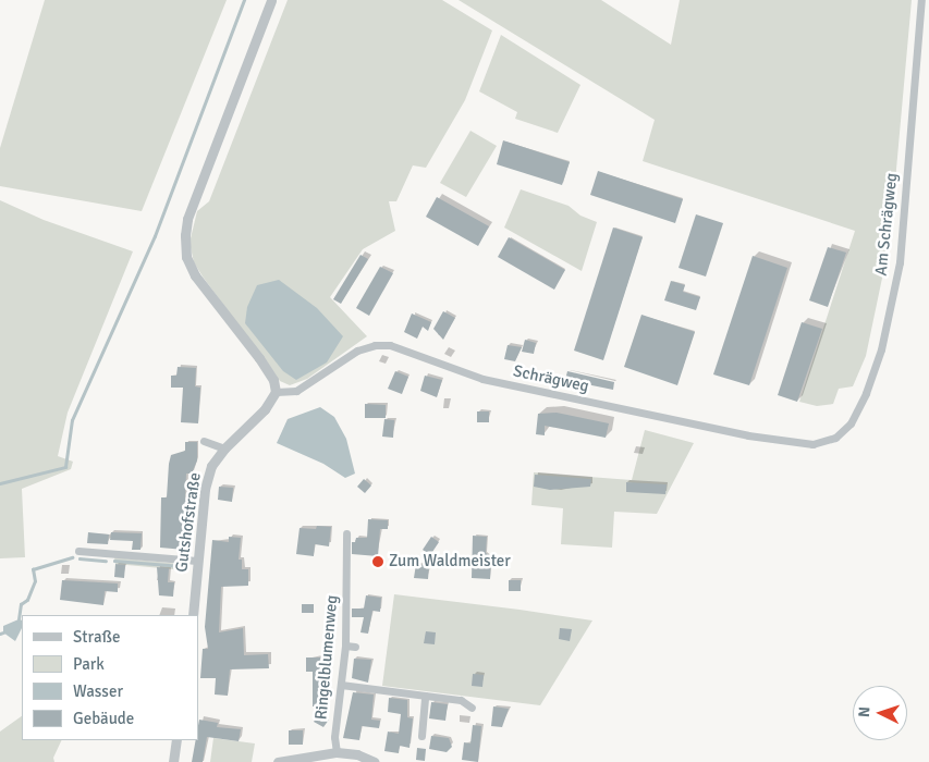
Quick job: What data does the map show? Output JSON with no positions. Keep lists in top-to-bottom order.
{
  "streets": {
    "street": [
      "Am Schrägweg",
      "Schrägweg",
      "Gutshofstraße",
      "Ringelblumenweg"
    ]
  },
  "crossings": [
    ["Am Schrägweg", "Schrägweg"],
    ["Schrägweg", "Gutshofstraße"]
  ],
  "places": ["Zum Waldmeister"],
  "legend": [
    "Straße",
    "Park",
    "Wasser",
    "Gebäude"
  ],
  "north": "left"
}
